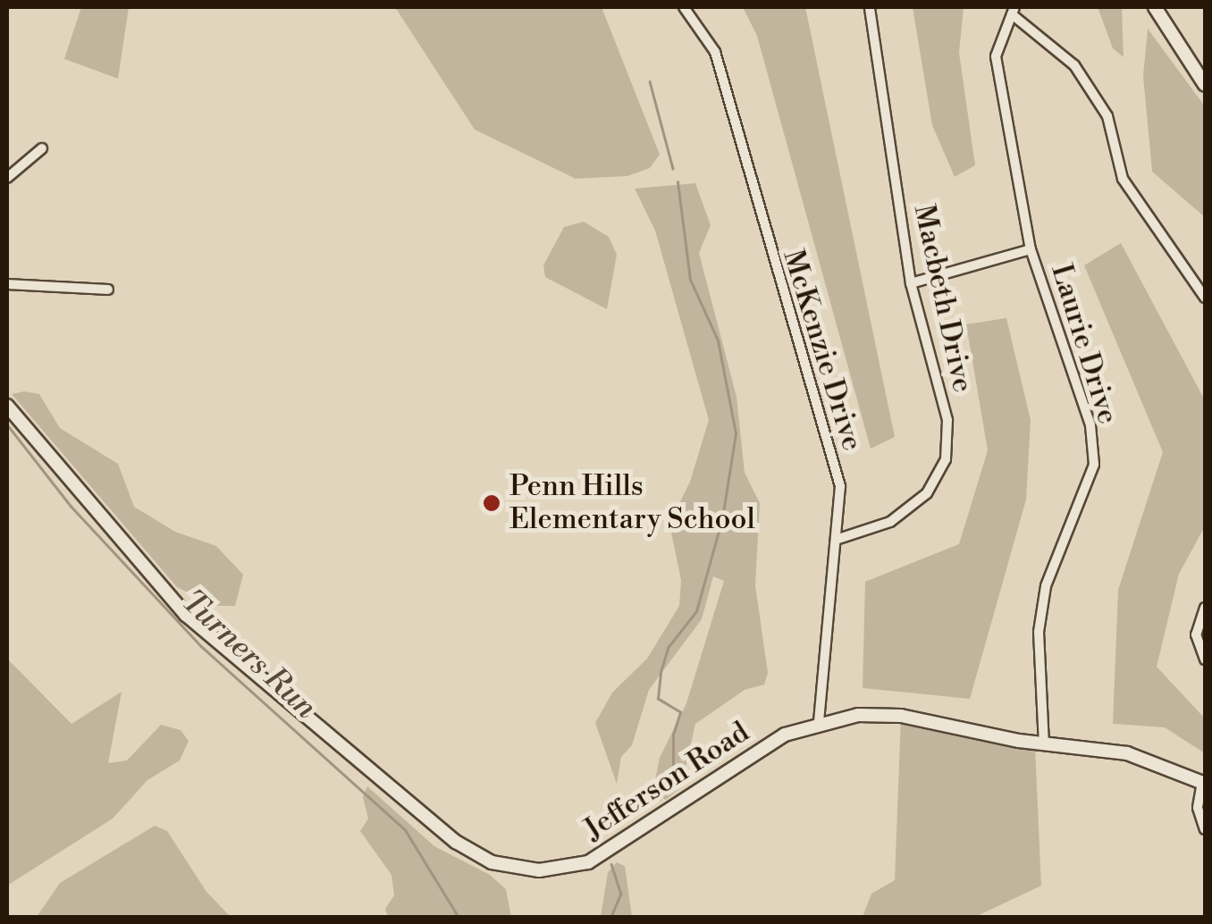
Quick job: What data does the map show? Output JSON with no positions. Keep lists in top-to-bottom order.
{
  "streets": {
    "street": [
      "Macbeth Drive",
      "Laurie Drive",
      "McKenzie Drive",
      "Jefferson Road"
    ]
  },
  "crossings": [
    ["Macbeth Drive", "McKenzie Drive"],
    ["Laurie Drive", "Jefferson Road"],
    ["McKenzie Drive", "Jefferson Road"]
  ],
  "water": ["Turners Run"],
  "places": ["Penn Hills Elementary School"]
}
